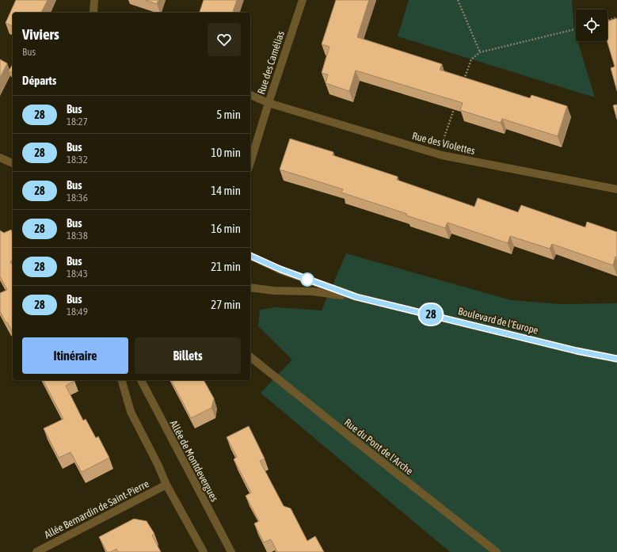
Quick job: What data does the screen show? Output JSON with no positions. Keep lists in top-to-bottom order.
{
  "streets": {
    "street": [
      "Rue des Camélias",
      "Rue des Violettes",
      "Boulevard de l'Europe",
      "Rue du Pont de l'Arche",
      "Allée de Montdevergues",
      "Allée Bernardin de Saint-Pierre"
    ]
  },
  "crossings": [
    ["Rue des Camélias", "Rue des Violettes"]
  ],
  "lines": ["bus line 28"],
  "page": {
    "on_map": "28",
    "heading": [
      ["Viviers", "Bus"],
      "Départs"
    ],
    "list": [
      {
        "mark": "28",
        "name": "Bus",
        "note": "18:27",
        "value": "5 min"
      },
      {
        "mark": "28",
        "name": "Bus",
        "note": "18:32",
        "value": "10 min"
      },
      {
        "mark": "28",
        "name": "Bus",
        "note": "18:36",
        "value": "14 min"
      },
      {
        "mark": "28",
        "name": "Bus",
        "note": "18:38",
        "value": "16 min"
      },
      {
        "mark": "28",
        "name": "Bus",
        "note": "18:43",
        "value": "21 min"
      },
      {
        "mark": "28",
        "name": "Bus",
        "note": "18:49",
        "value": "27 min"
      }
    ],
    "buttons": ["Itinéraire", "Billets"]
  }
}
